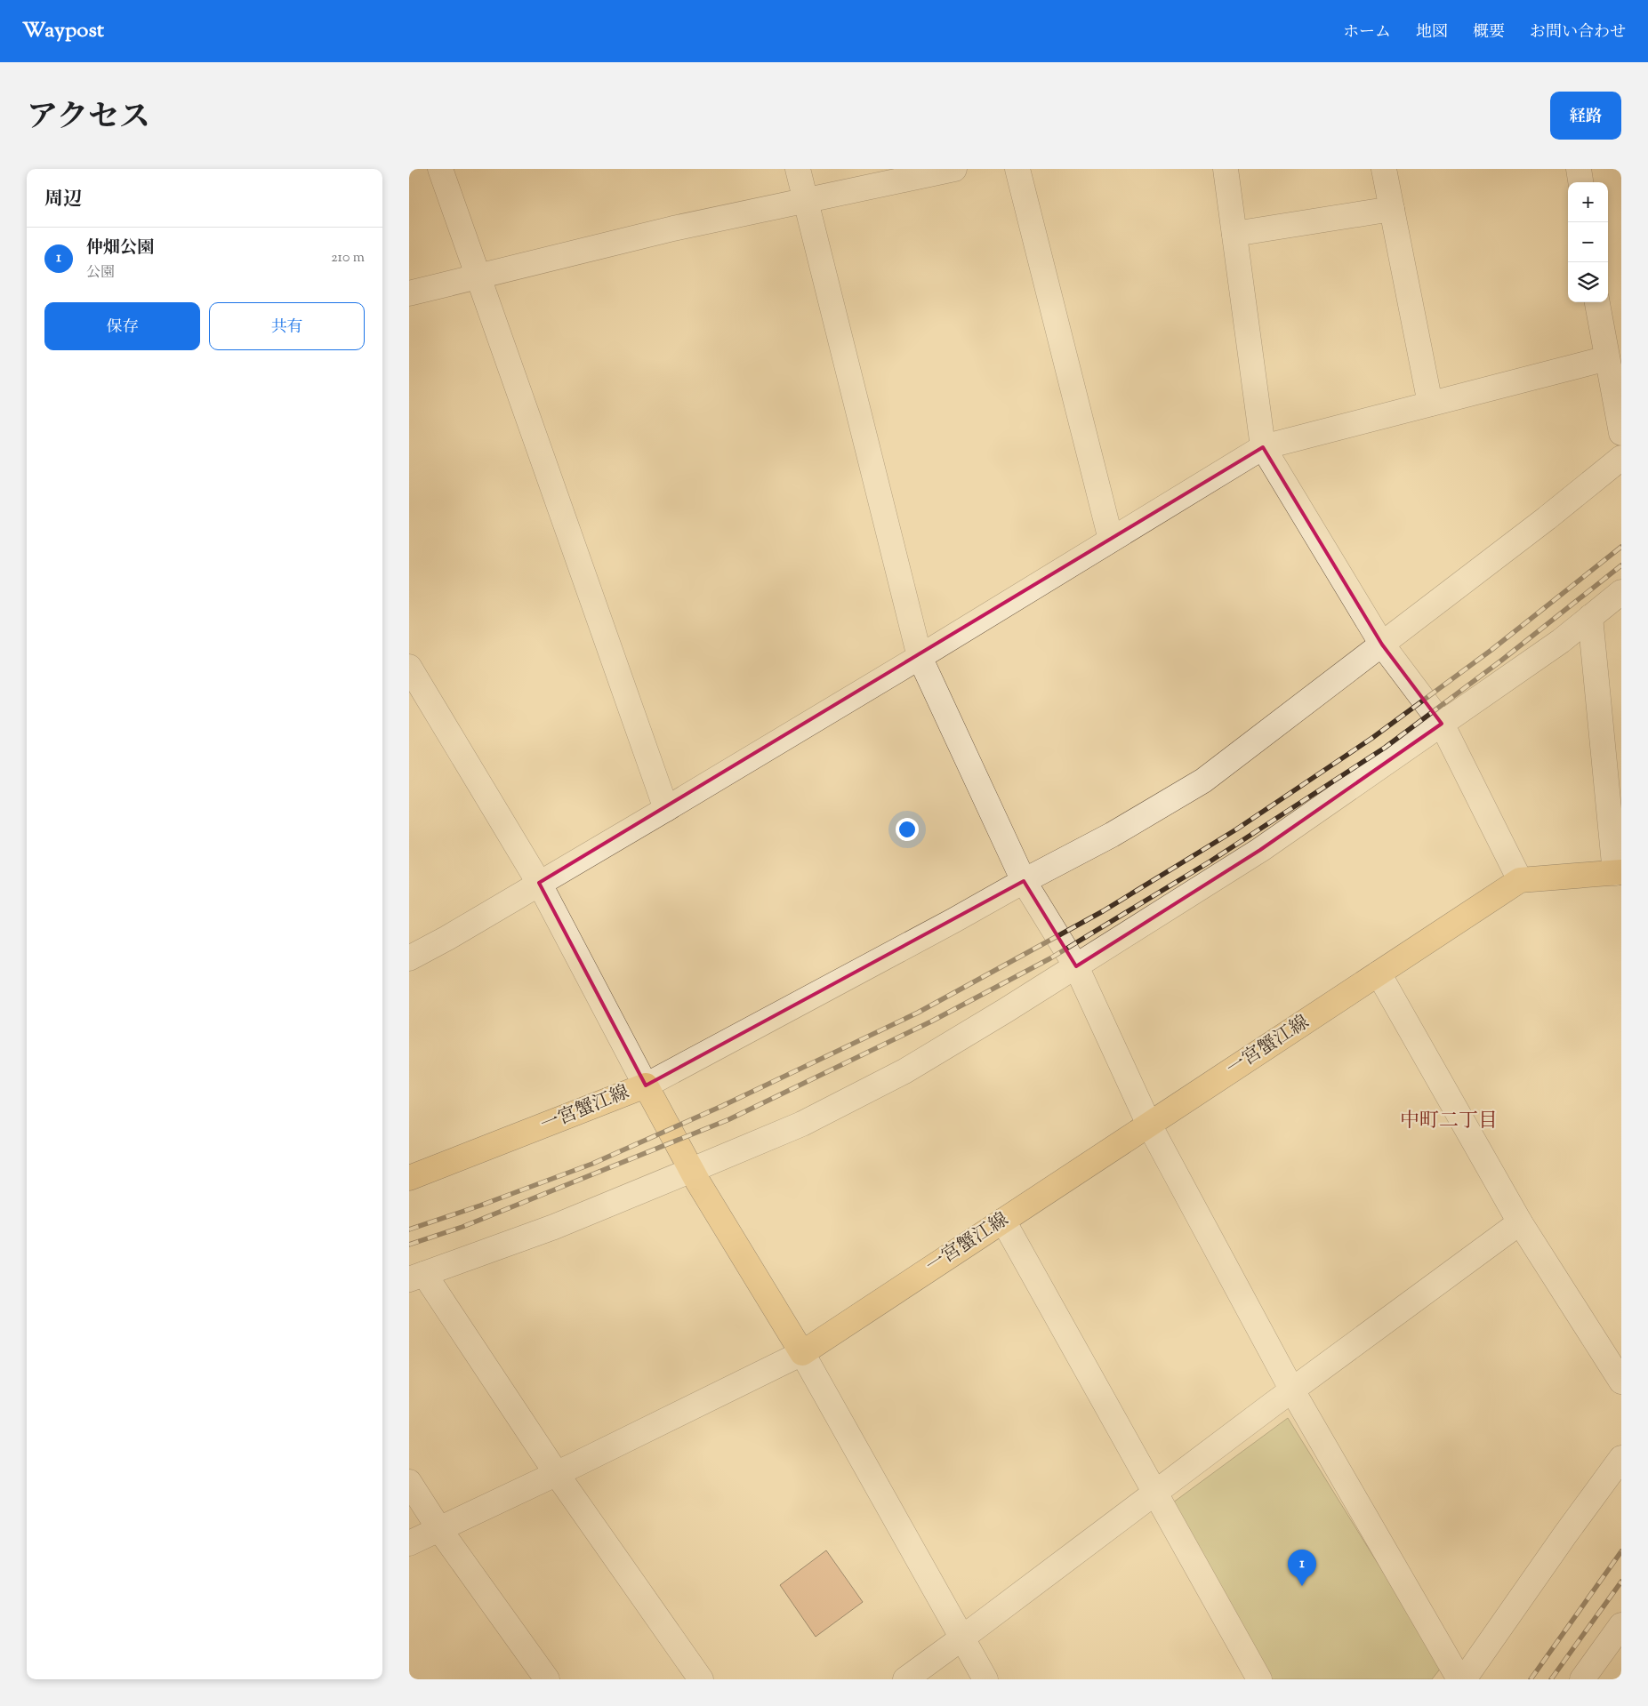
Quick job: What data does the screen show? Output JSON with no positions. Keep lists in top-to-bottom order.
{
  "streets": {
    "main road": ["一宮蟹江線"]
  },
  "districts": ["中町二丁目"],
  "page": {
    "header": "Waypost",
    "nav": [
      "ホーム",
      "地図",
      "概要",
      "お問い合わせ"
    ],
    "title": "アクセス",
    "buttons": [
      "経路",
      ["保存", "共有"]
    ],
    "heading": "周辺",
    "map_buttons": ["+", "−"],
    "list": [
      {
        "mark": "1",
        "name": "仲畑公園",
        "note": "公園",
        "value": "210 m"
      }
    ],
    "pins": "1"
  }
}
